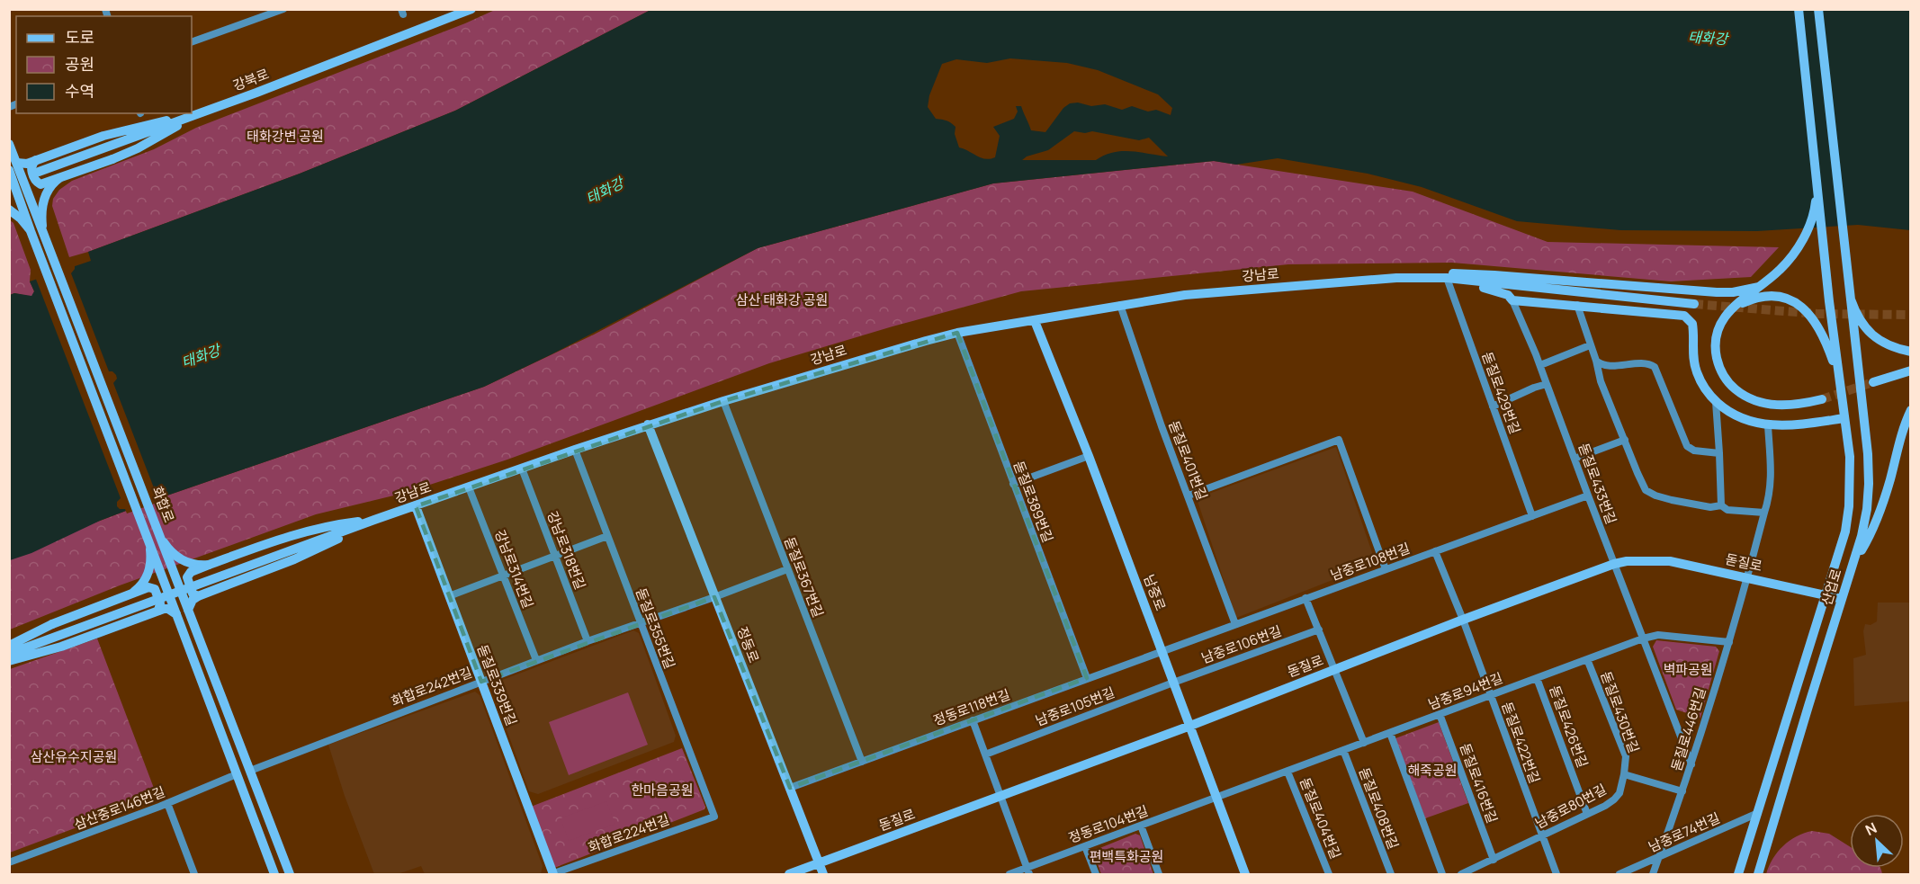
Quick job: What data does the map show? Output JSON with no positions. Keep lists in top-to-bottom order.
{
  "streets": {
    "main road": [
      "강북로",
      "강남로",
      "화합로",
      "돋질로",
      "산업로",
      "남중로",
      "정동로",
      "돋질로339번길"
    ],
    "street": [
      "돋질로429번길",
      "돋질로401번길",
      "돋질로433번길",
      "돋질로389번길",
      "강남로318번길",
      "남중로108번길",
      "강남로314번길",
      "돋질로367번길",
      "돋질로355번길",
      "남중로106번길",
      "화합로242번길",
      "남중로94번길",
      "남중로105번길",
      "정동로118번길",
      "돋질로430번길",
      "돋질로426번길",
      "돋질로446번길",
      "돋질로422번길",
      "돋질로416번길",
      "남중로80번길",
      "삼산중로146번길",
      "돋질로408번길",
      "돋질로404번길",
      "정동로104번길",
      "남중로74번길",
      "화합로224번길"
    ]
  },
  "crossings": [
    ["강남로", "돋질로429번길"],
    ["강남로", "돋질로401번길"],
    ["강남로", "돋질로389번길"],
    ["강남로", "강남로318번길"],
    ["강남로", "강남로314번길"],
    ["강남로", "돋질로367번길"],
    ["강남로", "남중로"],
    ["강남로", "돋질로355번길"],
    ["강남로", "정동로"],
    ["강남로", "돋질로339번길"],
    ["돋질로429번길", "남중로108번길"],
    ["돋질로401번길", "남중로108번길"],
    ["돋질로433번길", "남중로108번길"],
    ["돋질로433번길", "돋질로"],
    ["돋질로433번길", "남중로94번길"],
    ["돋질로433번길", "돋질로446번길"],
    ["돋질로389번길", "정동로118번길"],
    ["화합로", "화합로242번길"],
    ["화합로", "삼산중로146번길"],
    ["강남로318번길", "화합로242번길"],
    ["남중로108번길", "남중로"],
    ["남중로108번길", "정동로118번길"],
    ["남중로108번길", "돋질로422번길"],
    ["돋질로", "산업로"],
    ["돋질로", "남중로"],
    ["돋질로", "정동로"],
    ["돋질로", "돋질로446번길"],
    ["돋질로", "돋질로422번길"],
    ["강남로314번길", "화합로242번길"],
    ["돋질로367번길", "화합로242번길"],
    ["돋질로367번길", "정동로118번길"],
    ["산업로", "남중로74번길"],
    ["남중로", "남중로106번길"],
    ["남중로", "남중로94번길"],
    ["남중로", "남중로105번길"],
    ["남중로", "정동로118번길"],
    ["남중로", "정동로104번길"],
    ["돋질로355번길", "화합로242번길"],
    ["돋질로355번길", "화합로224번길"],
    ["정동로", "화합로242번길"],
    ["정동로", "정동로118번길"],
    ["남중로106번길", "남중로105번길"],
    ["돋질로339번길", "화합로242번길"],
    ["돋질로339번길", "화합로224번길"],
    ["남중로94번길", "돋질로430번길"],
    ["남중로94번길", "돋질로426번길"],
    ["남중로94번길", "돋질로446번길"],
    ["남중로94번길", "돋질로422번길"],
    ["남중로94번길", "돋질로416번길"],
    ["남중로94번길", "돋질로408번길"],
    ["남중로94번길", "돋질로404번길"],
    ["남중로94번길", "정동로104번길"],
    ["돋질로430번길", "남중로80번길"],
    ["돋질로426번길", "남중로80번길"],
    ["돋질로446번길", "남중로74번길"],
    ["돋질로422번길", "남중로80번길"],
    ["돋질로416번길", "남중로80번길"]
  ],
  "water": ["태화강"],
  "parks": [
    "태화강변 공원",
    "삼산 태화강 공원",
    "벽파공원",
    "삼산유수지공원",
    "해죽공원",
    "한마음공원",
    "편백특화공원"
  ],
  "legend": ["도로", "공원", "수역"],
  "north": "top left"
}
